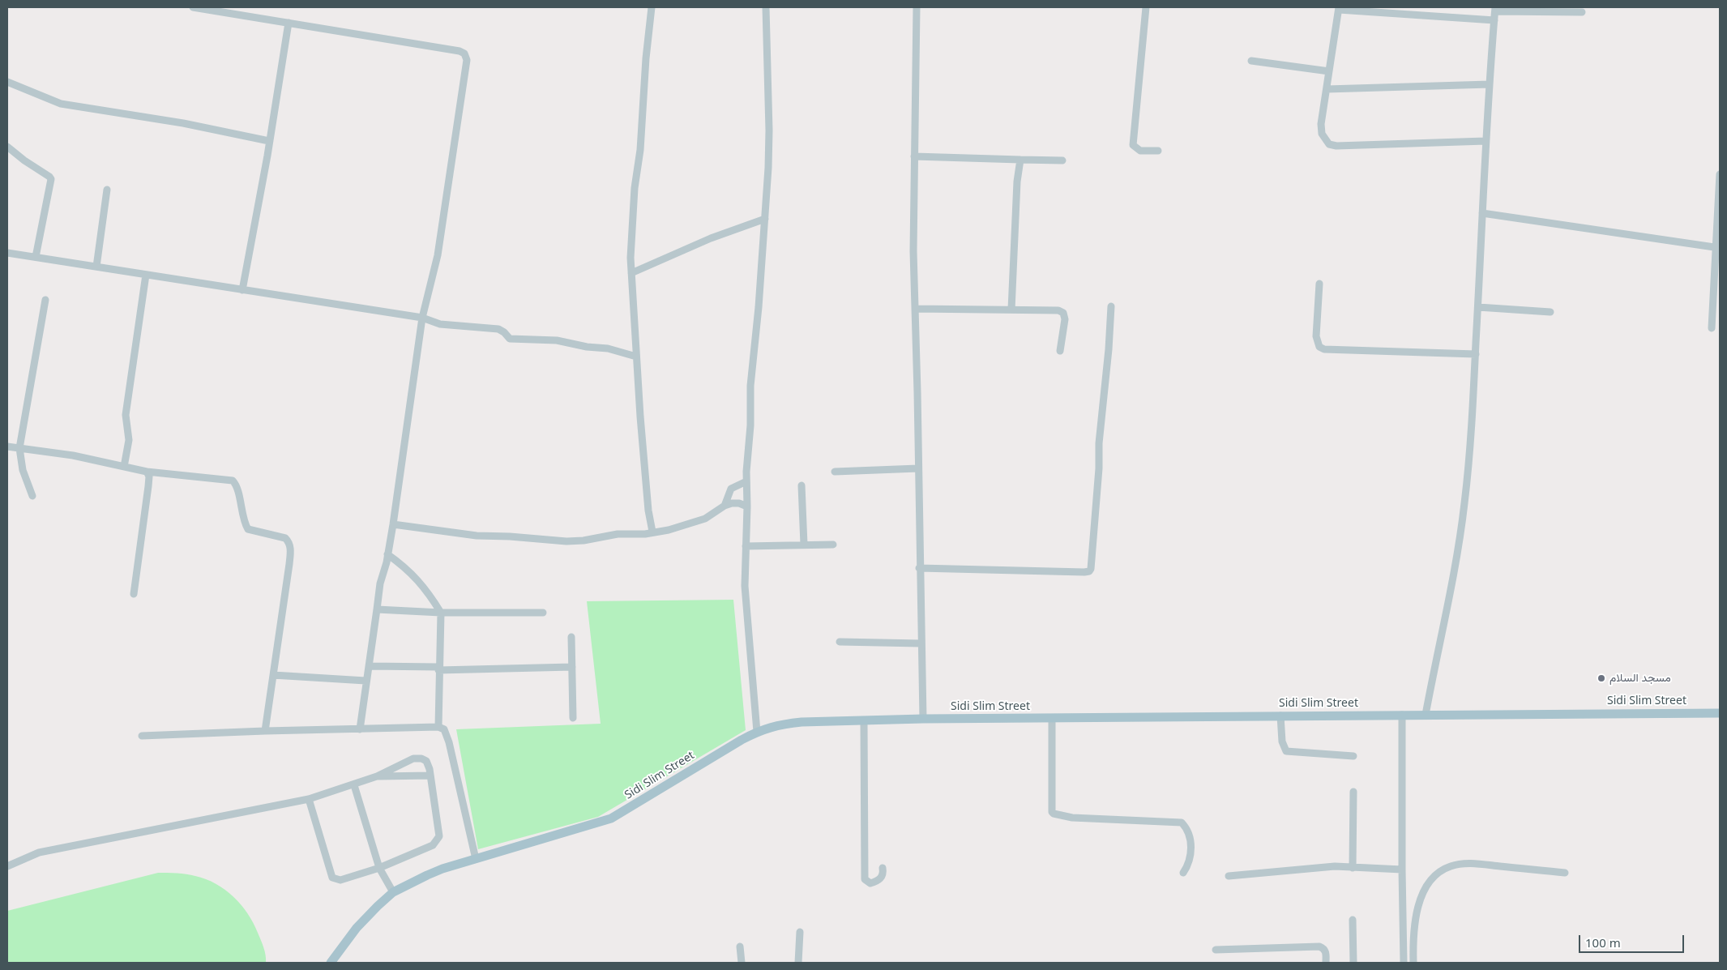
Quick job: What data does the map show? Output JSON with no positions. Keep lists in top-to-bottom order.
{
  "streets": {
    "main road": ["Sidi Slim Street"]
  },
  "places": ["مسجد السلام"],
  "scale_bar": "100 m"
}
